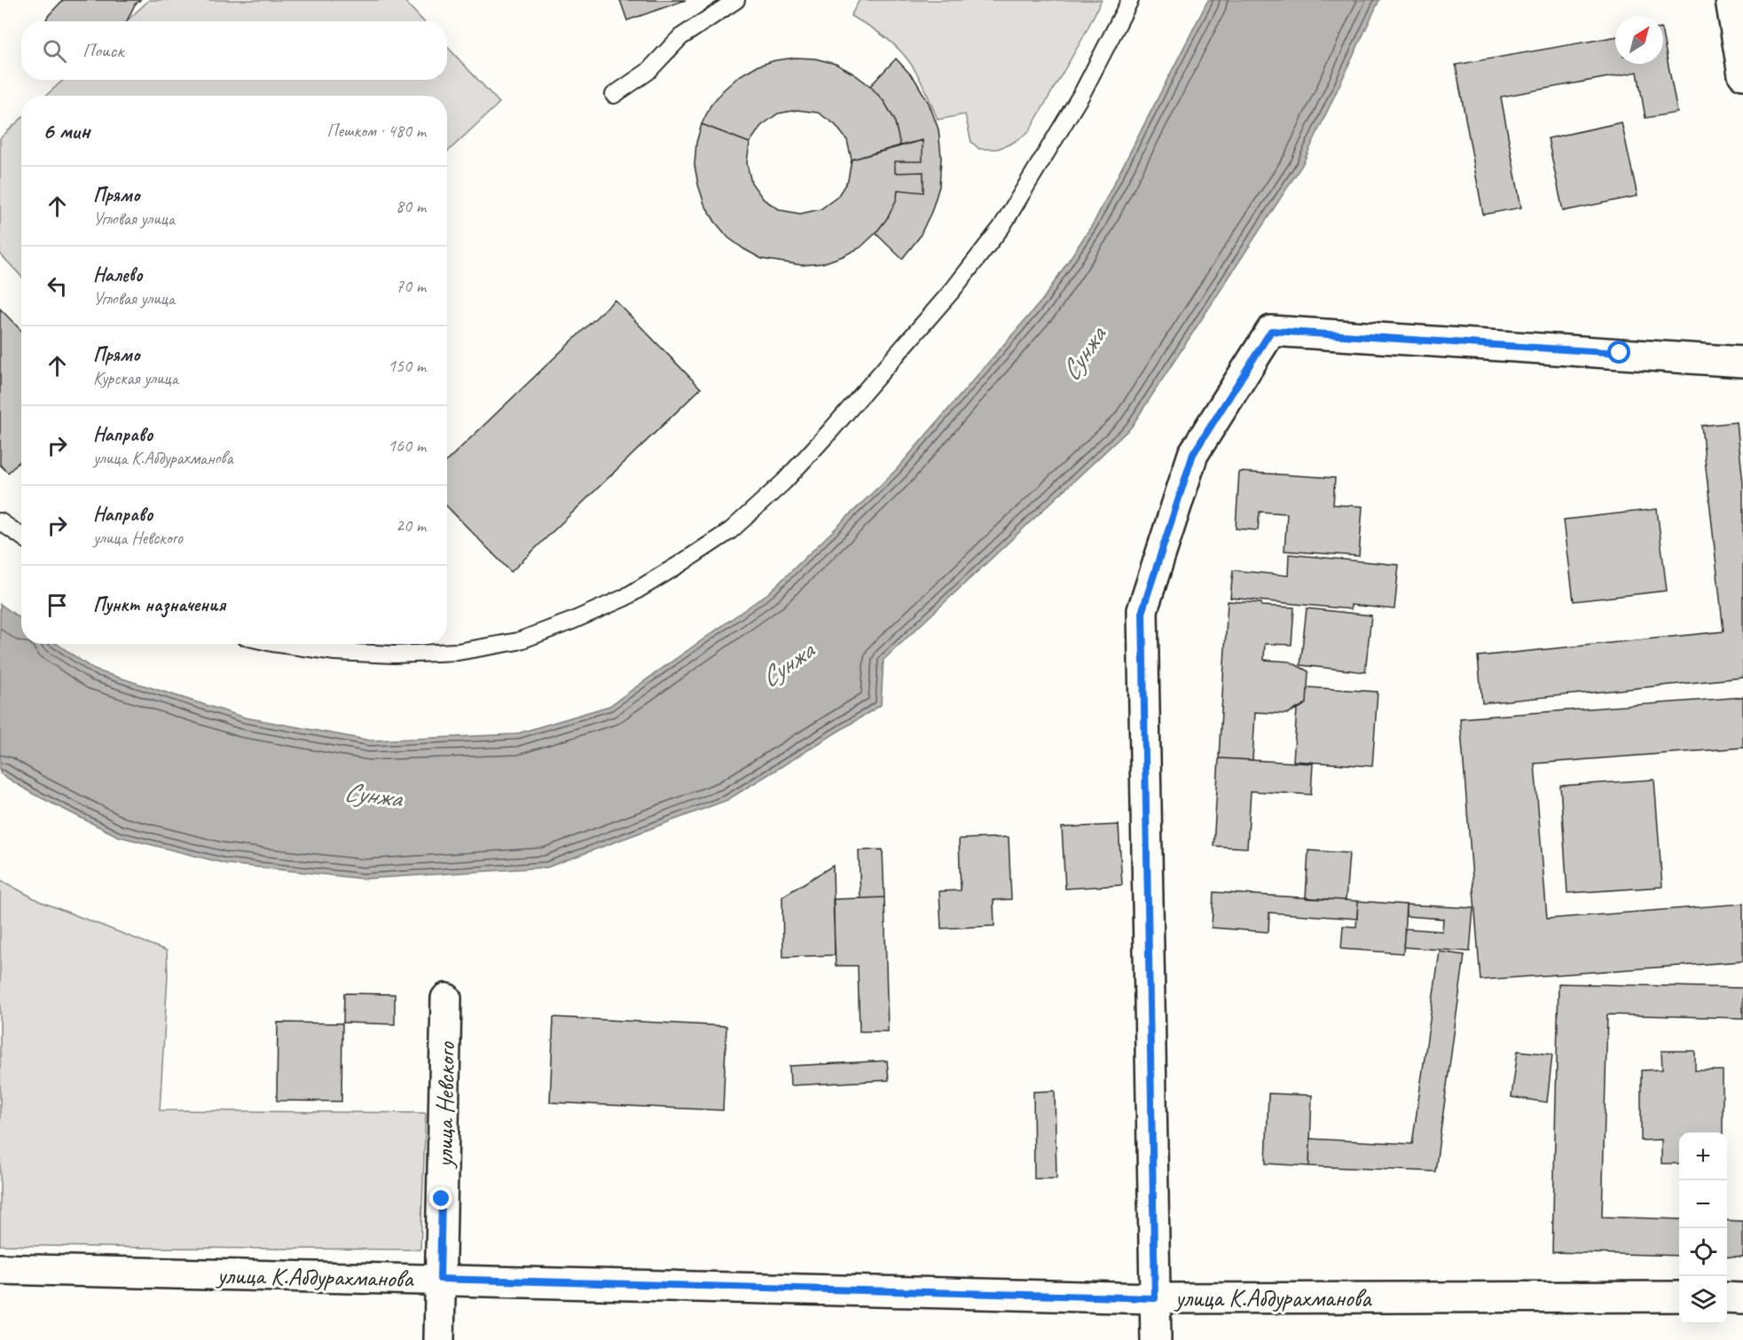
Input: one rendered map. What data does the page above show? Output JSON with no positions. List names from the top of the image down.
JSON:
{
  "streets": {
    "street": ["улица Невского", "улица К.Абдурахманова"]
  },
  "crossings": [
    ["улица Невского", "улица К.Абдурахманова"]
  ],
  "water": ["Сунжа"],
  "north": "top right",
  "page": {
    "search": "Поиск",
    "heading": ["6 мин", "Пешком · 480 m"],
    "list": [
      ["Прямо", "Угловая улица", "80 m"],
      ["Налево", "Угловая улица", "70 m"],
      ["Прямо", "Курская улица", "150 m"],
      ["Направо", "улица К.Абдурахманова", "160 m"],
      ["Направо", "улица Невского", "20 m"],
      "Пункт назначения"
    ],
    "map_buttons": ["+", "−"]
  }
}
